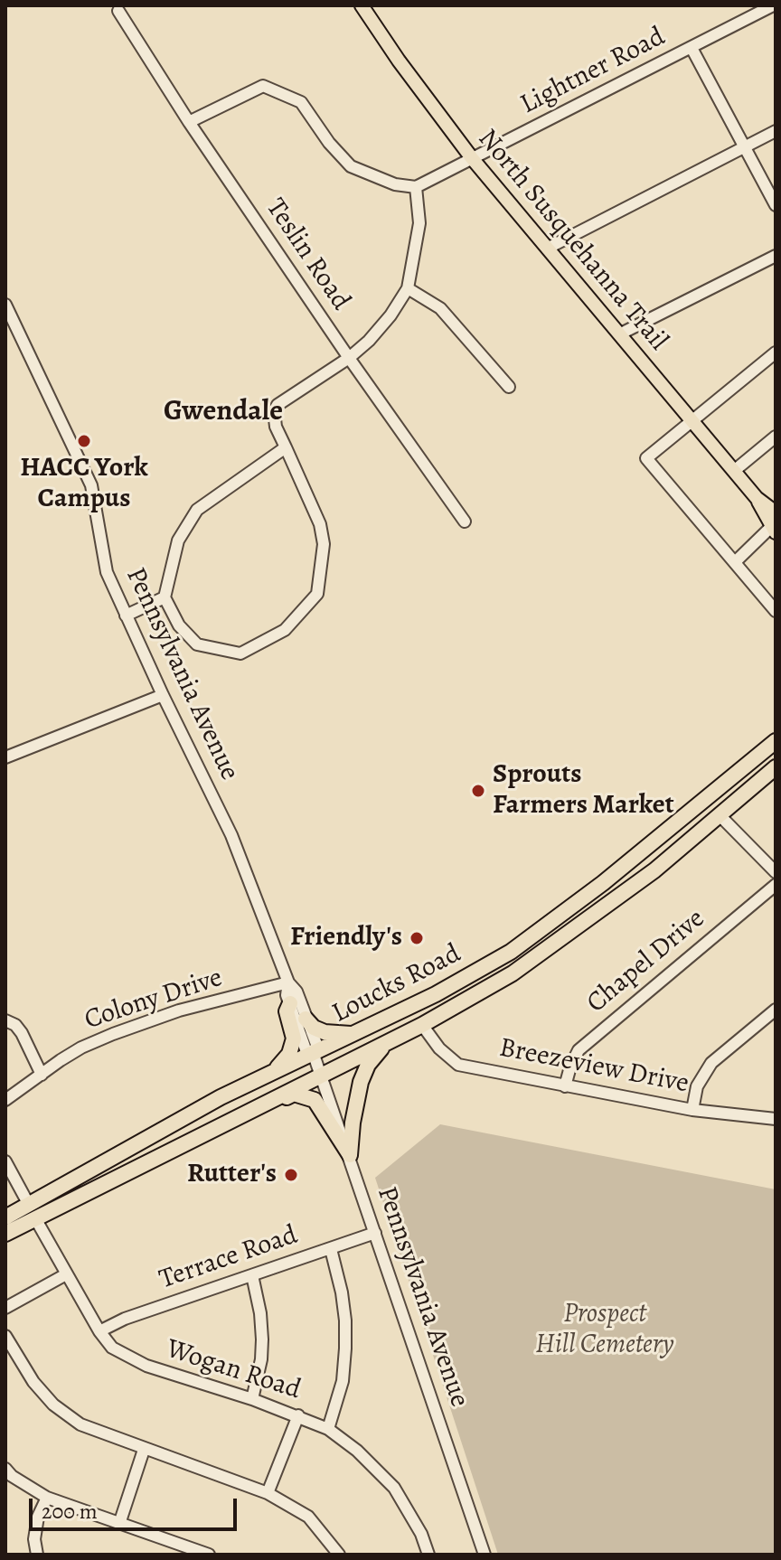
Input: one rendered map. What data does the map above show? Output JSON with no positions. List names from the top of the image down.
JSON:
{
  "streets": {
    "highway": ["Loucks Road"],
    "main road": ["North Susquehanna Trail"],
    "street": [
      "Lightner Road",
      "Teslin Road",
      "Pennsylvania Avenue",
      "Chapel Drive",
      "Colony Drive",
      "Breezeview Drive",
      "Terrace Road",
      "Wogan Road"
    ]
  },
  "crossings": [
    ["Lightner Road", "North Susquehanna Trail"],
    ["Pennsylvania Avenue", "Loucks Road"],
    ["Pennsylvania Avenue", "Colony Drive"],
    ["Pennsylvania Avenue", "Terrace Road"],
    ["Chapel Drive", "Breezeview Drive"],
    ["Loucks Road", "Breezeview Drive"],
    ["Loucks Road", "Wogan Road"],
    ["Terrace Road", "Wogan Road"]
  ],
  "districts": ["Gwendale"],
  "parks": ["Prospect Hill Cemetery"],
  "places": [
    "HACC York Campus",
    "Sprouts Farmers Market",
    "Friendly's",
    "Rutter's"
  ],
  "scale_bar": "200 m"
}
